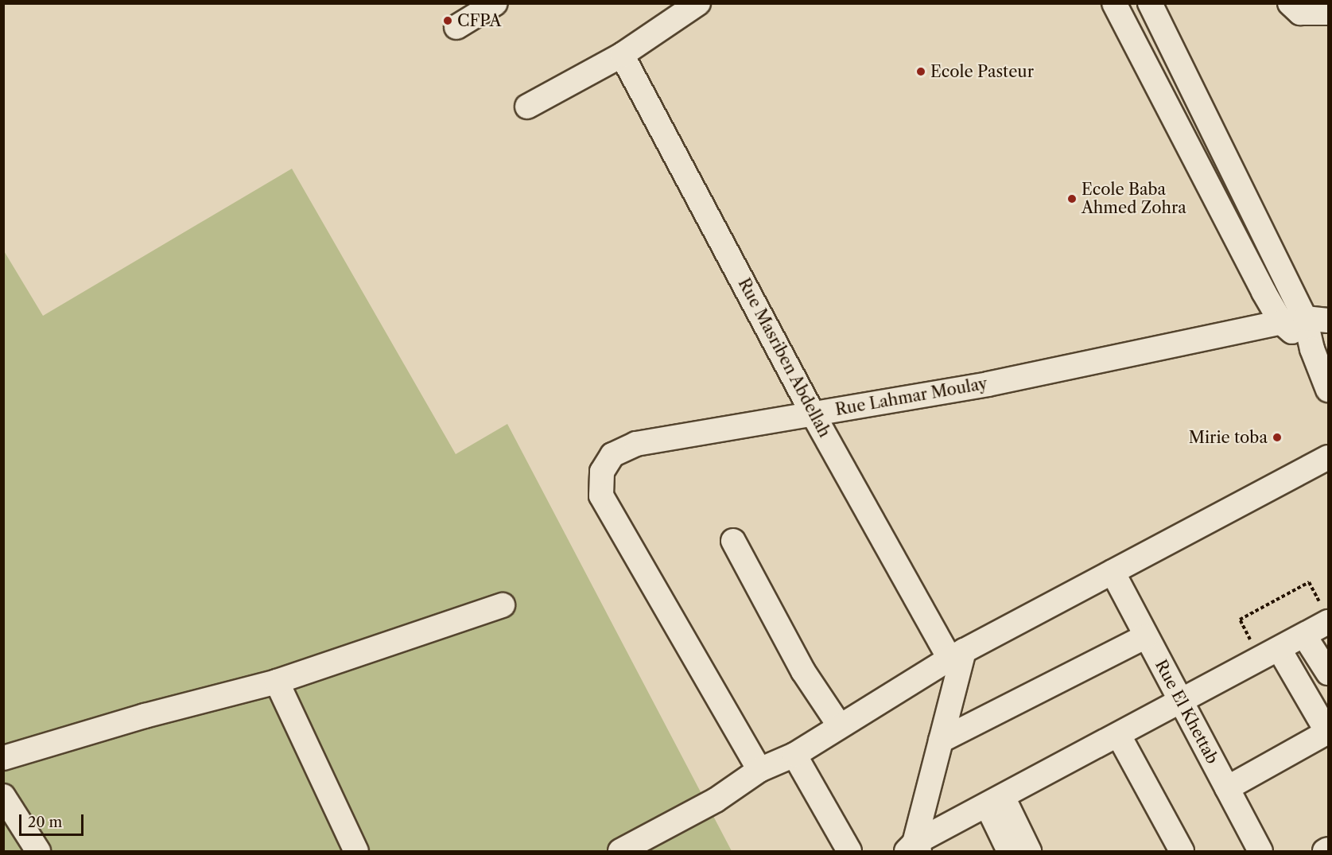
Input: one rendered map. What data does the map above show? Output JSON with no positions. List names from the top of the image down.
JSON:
{
  "streets": {
    "street": ["Rue Masriben Abdellah", "Rue Lahmar Moulay", "Rue El Khettab"]
  },
  "crossings": [
    ["Rue Masriben Abdellah", "Rue Lahmar Moulay"]
  ],
  "places": [
    "CFPA",
    "Ecole Pasteur",
    "Ecole Baba Ahmed Zohra",
    "Mirie toba"
  ],
  "scale_bar": "20 m"
}
